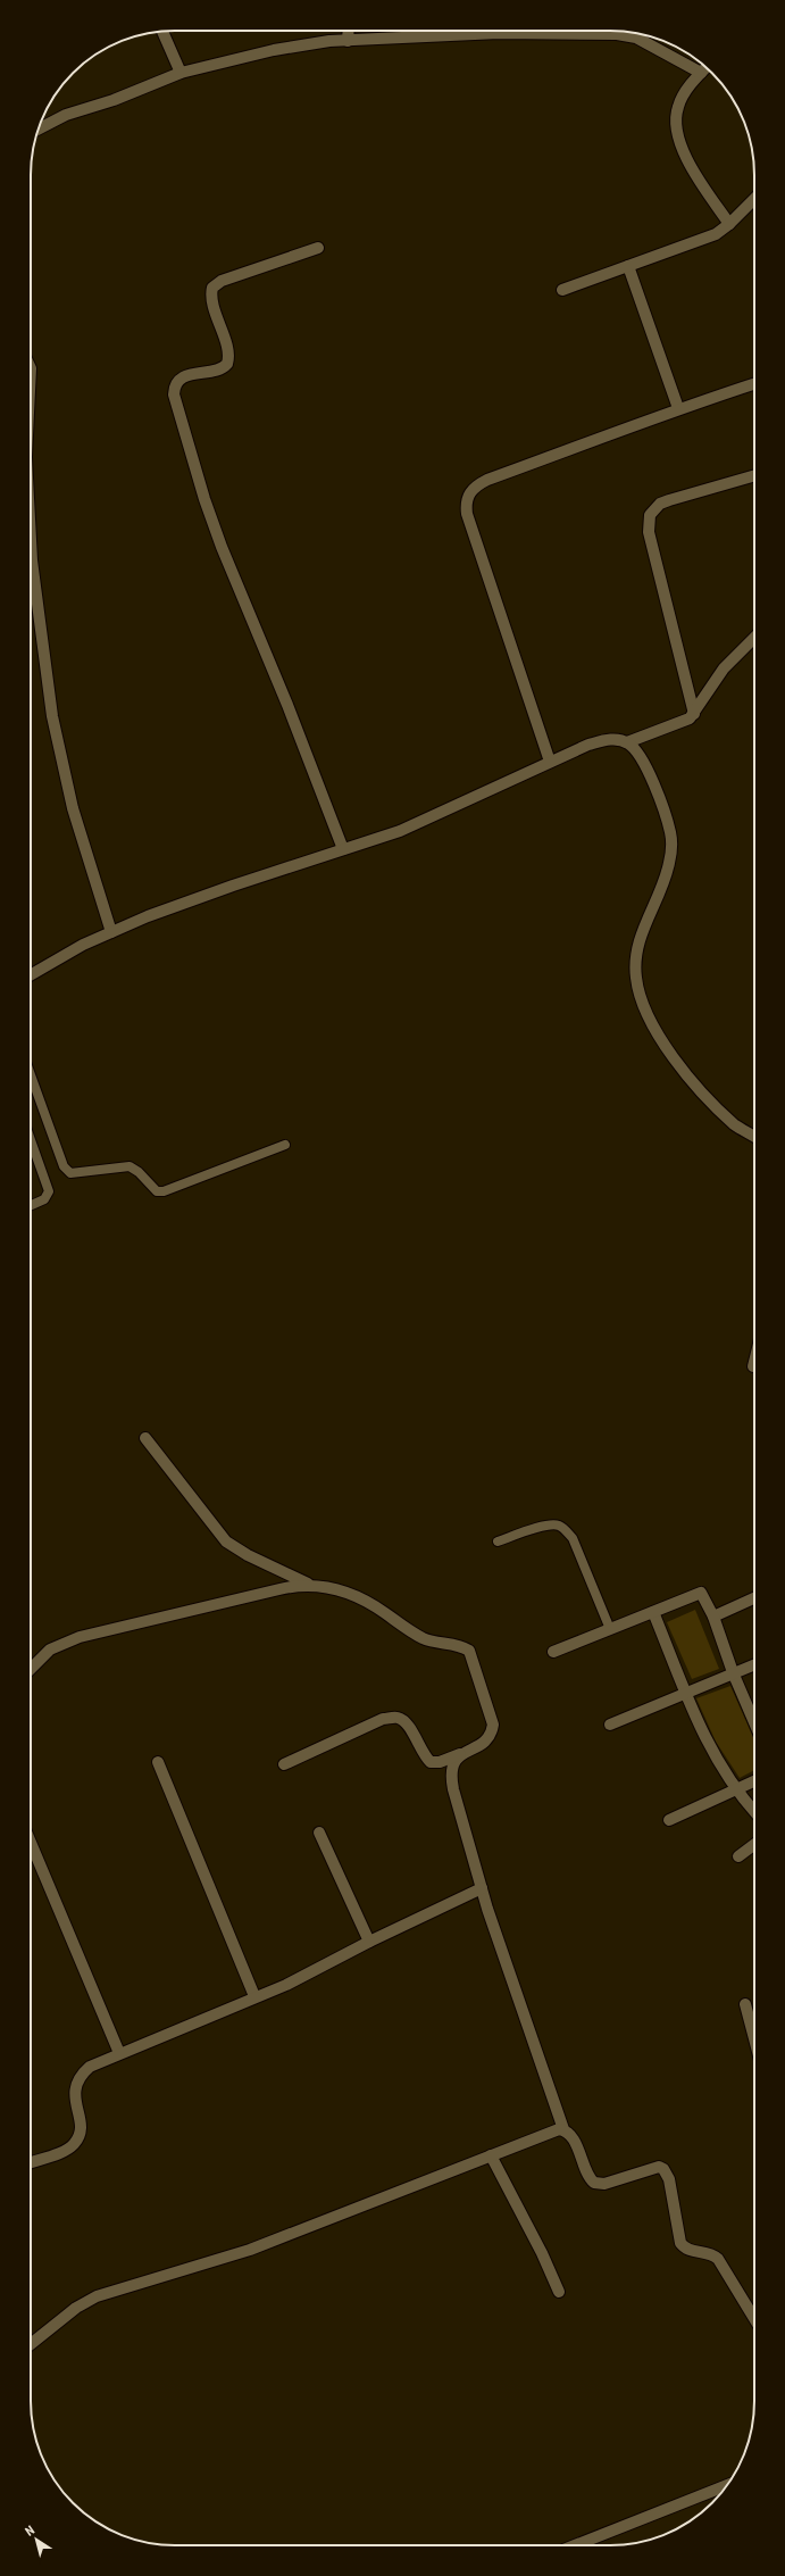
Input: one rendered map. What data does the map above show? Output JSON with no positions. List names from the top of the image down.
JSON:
{
  "north": "top left"
}
